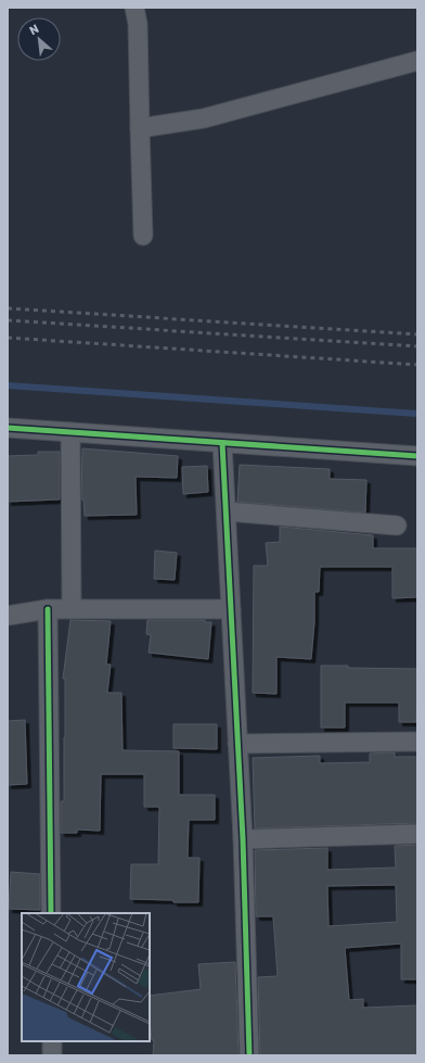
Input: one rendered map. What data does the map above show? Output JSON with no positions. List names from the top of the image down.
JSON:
{
  "north": "top left"
}
